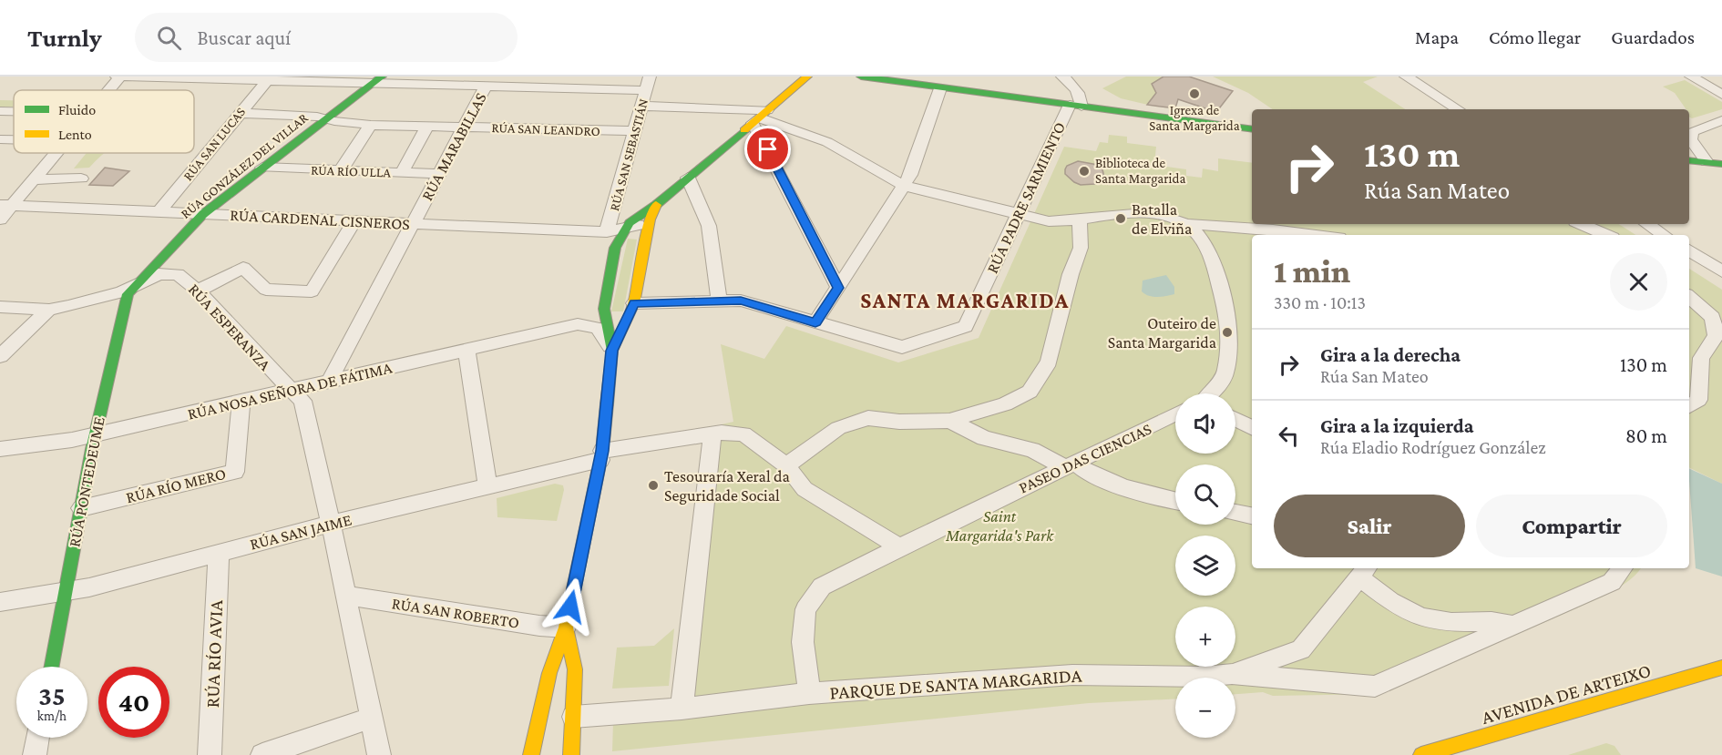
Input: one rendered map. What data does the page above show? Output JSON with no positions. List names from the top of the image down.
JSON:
{
  "streets": {
    "street": [
      "RÚA SAN LEANDRO",
      "RÚA SAN LUCAS",
      "RÚA MARABILLAS",
      "RÚA SAN SEBASTIÁN",
      "RÚA GONZÁLEZ DEL VILLAR",
      "RÚA RÍO ULLA",
      "RÚA PADRE SARMIENTO",
      "RÚA CARDENAL CISNEROS",
      "RÚA ESPERANZA",
      "RÚA NOSA SEÑORA DE FÁTIMA",
      "PASEO DAS CIENCIAS",
      "RÚA PONTEDEUME",
      "RÚA RÍO MERO",
      "RÚA SAN JAIME",
      "RÚA SAN ROBERTO",
      "RÚA RÍO AVIA",
      "PARQUE DE SANTA MARGARIDA",
      "AVENIDA DE ARTEIXO"
    ]
  },
  "crossings": [
    ["RÚA SAN LEANDRO", "RÚA SAN LUCAS"],
    ["RÚA SAN LEANDRO", "RÚA MARABILLAS"],
    ["RÚA SAN LEANDRO", "RÚA SAN SEBASTIÁN"],
    ["RÚA SAN LEANDRO", "RÚA GONZÁLEZ DEL VILLAR"],
    ["RÚA SAN LUCAS", "RÚA CARDENAL CISNEROS"],
    ["RÚA MARABILLAS", "RÚA RÍO ULLA"],
    ["RÚA MARABILLAS", "RÚA CARDENAL CISNEROS"],
    ["RÚA MARABILLAS", "RÚA NOSA SEÑORA DE FÁTIMA"],
    ["RÚA SAN SEBASTIÁN", "RÚA CARDENAL CISNEROS"],
    ["RÚA GONZÁLEZ DEL VILLAR", "RÚA RÍO ULLA"],
    ["RÚA GONZÁLEZ DEL VILLAR", "RÚA CARDENAL CISNEROS"],
    ["RÚA GONZÁLEZ DEL VILLAR", "RÚA ESPERANZA"],
    ["RÚA GONZÁLEZ DEL VILLAR", "RÚA PONTEDEUME"],
    ["RÚA ESPERANZA", "RÚA NOSA SEÑORA DE FÁTIMA"],
    ["RÚA ESPERANZA", "RÚA PONTEDEUME"],
    ["RÚA NOSA SEÑORA DE FÁTIMA", "RÚA PONTEDEUME"],
    ["RÚA NOSA SEÑORA DE FÁTIMA", "RÚA RÍO MERO"],
    ["PASEO DAS CIENCIAS", "PARQUE DE SANTA MARGARIDA"],
    ["RÚA PONTEDEUME", "RÚA RÍO MERO"],
    ["RÚA PONTEDEUME", "RÚA SAN JAIME"],
    ["RÚA SAN JAIME", "RÚA RÍO AVIA"]
  ],
  "districts": ["SANTA MARGARIDA"],
  "parks": ["Saint Margarida's Park"],
  "places": [
    "Igrexa de Santa Margarida",
    "Biblioteca de Santa Margarida",
    "Batalla de Elviña",
    "Outeiro de Santa Margarida",
    "Tesouraría Xeral da Seguridade Social"
  ],
  "legend": ["Fluido", "Lento"],
  "page": {
    "header": "Turnly",
    "search": "Buscar aquí",
    "nav": ["Mapa", "Cómo llegar", "Guardados"],
    "turn": ["130 m", "Rúa San Mateo"],
    "heading": ["1 min", "330 m · 10:13"],
    "list": [
      {
        "name": "Gira a la derecha",
        "note": "Rúa San Mateo",
        "value": "130 m"
      },
      {
        "name": "Gira a la izquierda",
        "note": "Rúa Eladio Rodríguez González",
        "value": "80 m"
      }
    ],
    "map_buttons": ["+", "−"],
    "buttons": ["Salir", "Compartir"],
    "speed": "35 km/h",
    "limit": "40"
  }
}
